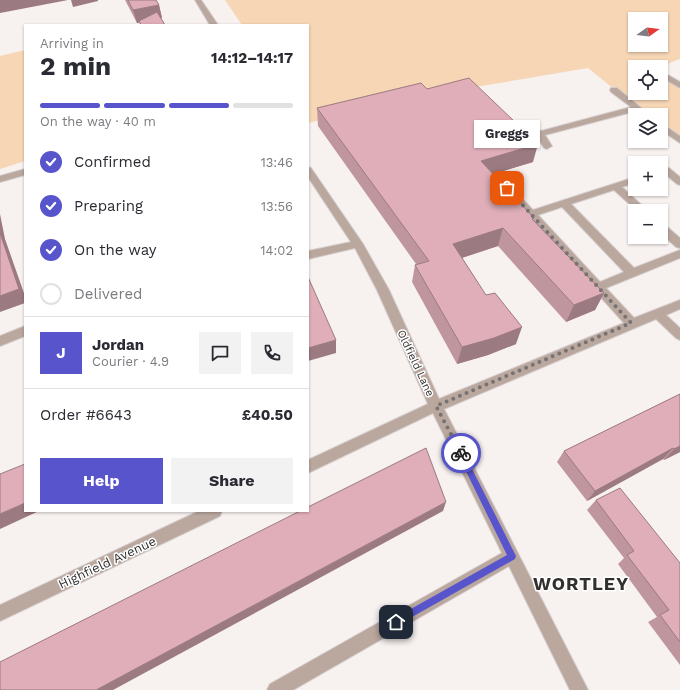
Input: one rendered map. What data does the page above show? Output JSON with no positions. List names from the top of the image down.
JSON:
{
  "streets": {
    "street": ["Oldfield Lane", "Highfield Avenue"]
  },
  "districts": ["WORTLEY"],
  "places": ["Greggs"],
  "north": "right",
  "page": {
    "map_buttons": ["+", "−"],
    "heading": ["2 min", "Arriving in", "14:12–14:17"],
    "panel": [
      "Jordan",
      "Courier · 4.9",
      "Order #6643",
      "£40.50"
    ],
    "bar": "On the way · 40 m",
    "bubble": "Greggs",
    "list": [
      ["Confirmed", "13:46"],
      ["Preparing", "13:56"],
      ["On the way", "14:02"],
      "Delivered"
    ],
    "round": "J",
    "buttons": ["Help", "Share"]
  }
}
